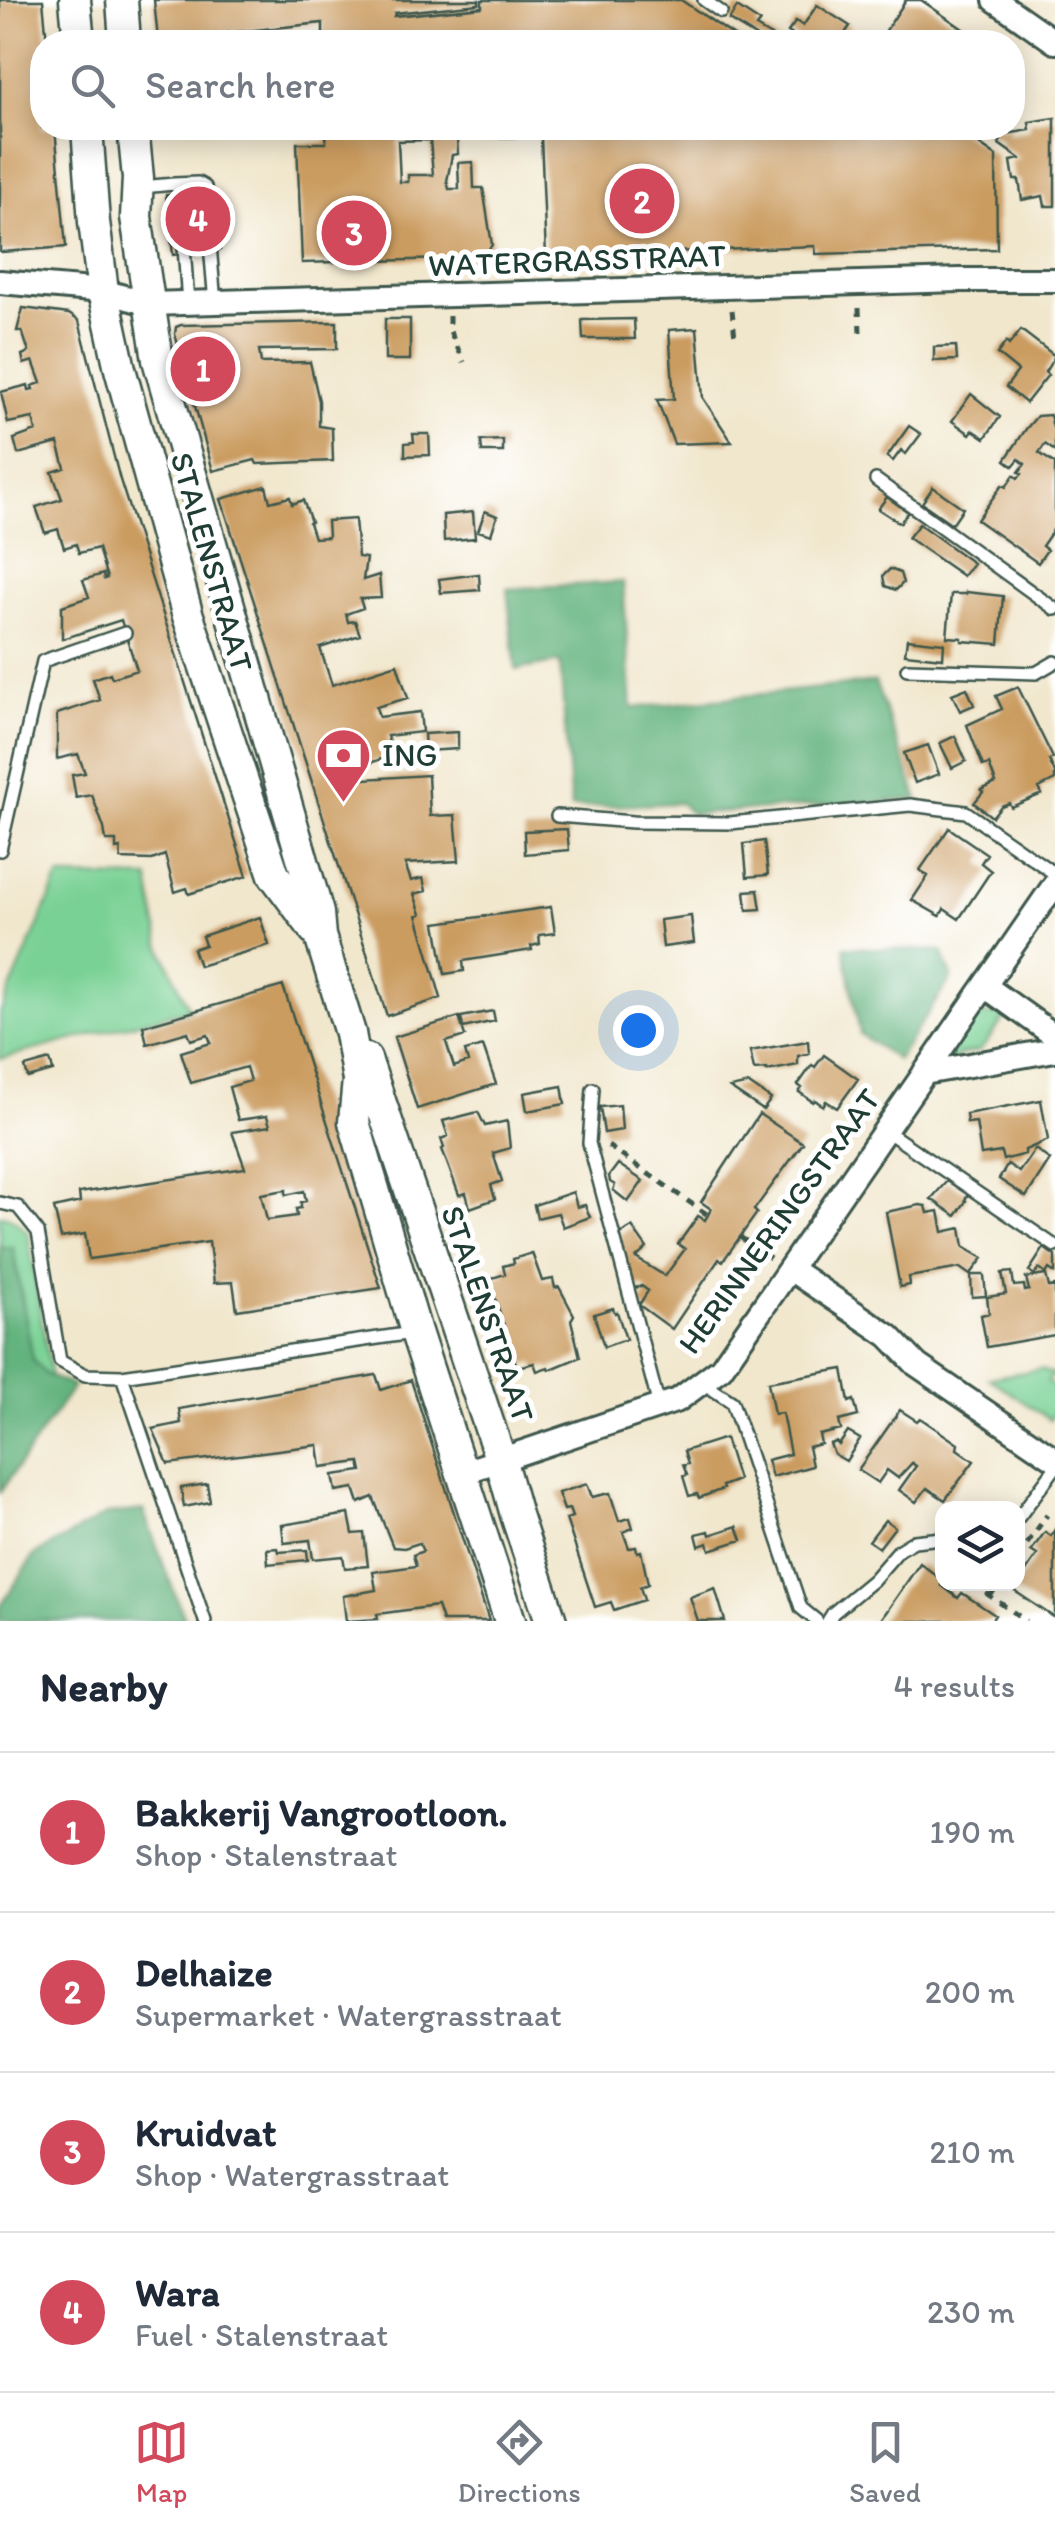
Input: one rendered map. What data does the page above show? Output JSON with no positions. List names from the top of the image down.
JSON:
{
  "streets": {
    "street": ["WATERGRASSTRAAT", "STALENSTRAAT", "HERINNERINGSTRAAT"]
  },
  "crossings": [
    ["WATERGRASSTRAAT", "STALENSTRAAT"],
    ["STALENSTRAAT", "HERINNERINGSTRAAT"]
  ],
  "places": {
    "bank": ["ING"]
  },
  "page": {
    "search": "Search here",
    "pins": [
      "2",
      "4",
      "3",
      "1"
    ],
    "heading": ["Nearby", "4 results"],
    "list": [
      {
        "mark": "1",
        "name": "Bakkerij Vangrootloon.",
        "note": "Shop · Stalenstraat",
        "value": "190 m"
      },
      {
        "mark": "2",
        "name": "Delhaize",
        "note": "Supermarket · Watergrasstraat",
        "value": "200 m"
      },
      {
        "mark": "3",
        "name": "Kruidvat",
        "note": "Shop · Watergrasstraat",
        "value": "210 m"
      },
      {
        "mark": "4",
        "name": "Wara",
        "note": "Fuel · Stalenstraat",
        "value": "230 m"
      }
    ],
    "nav": ["Map", "Directions", "Saved"]
  }
}
